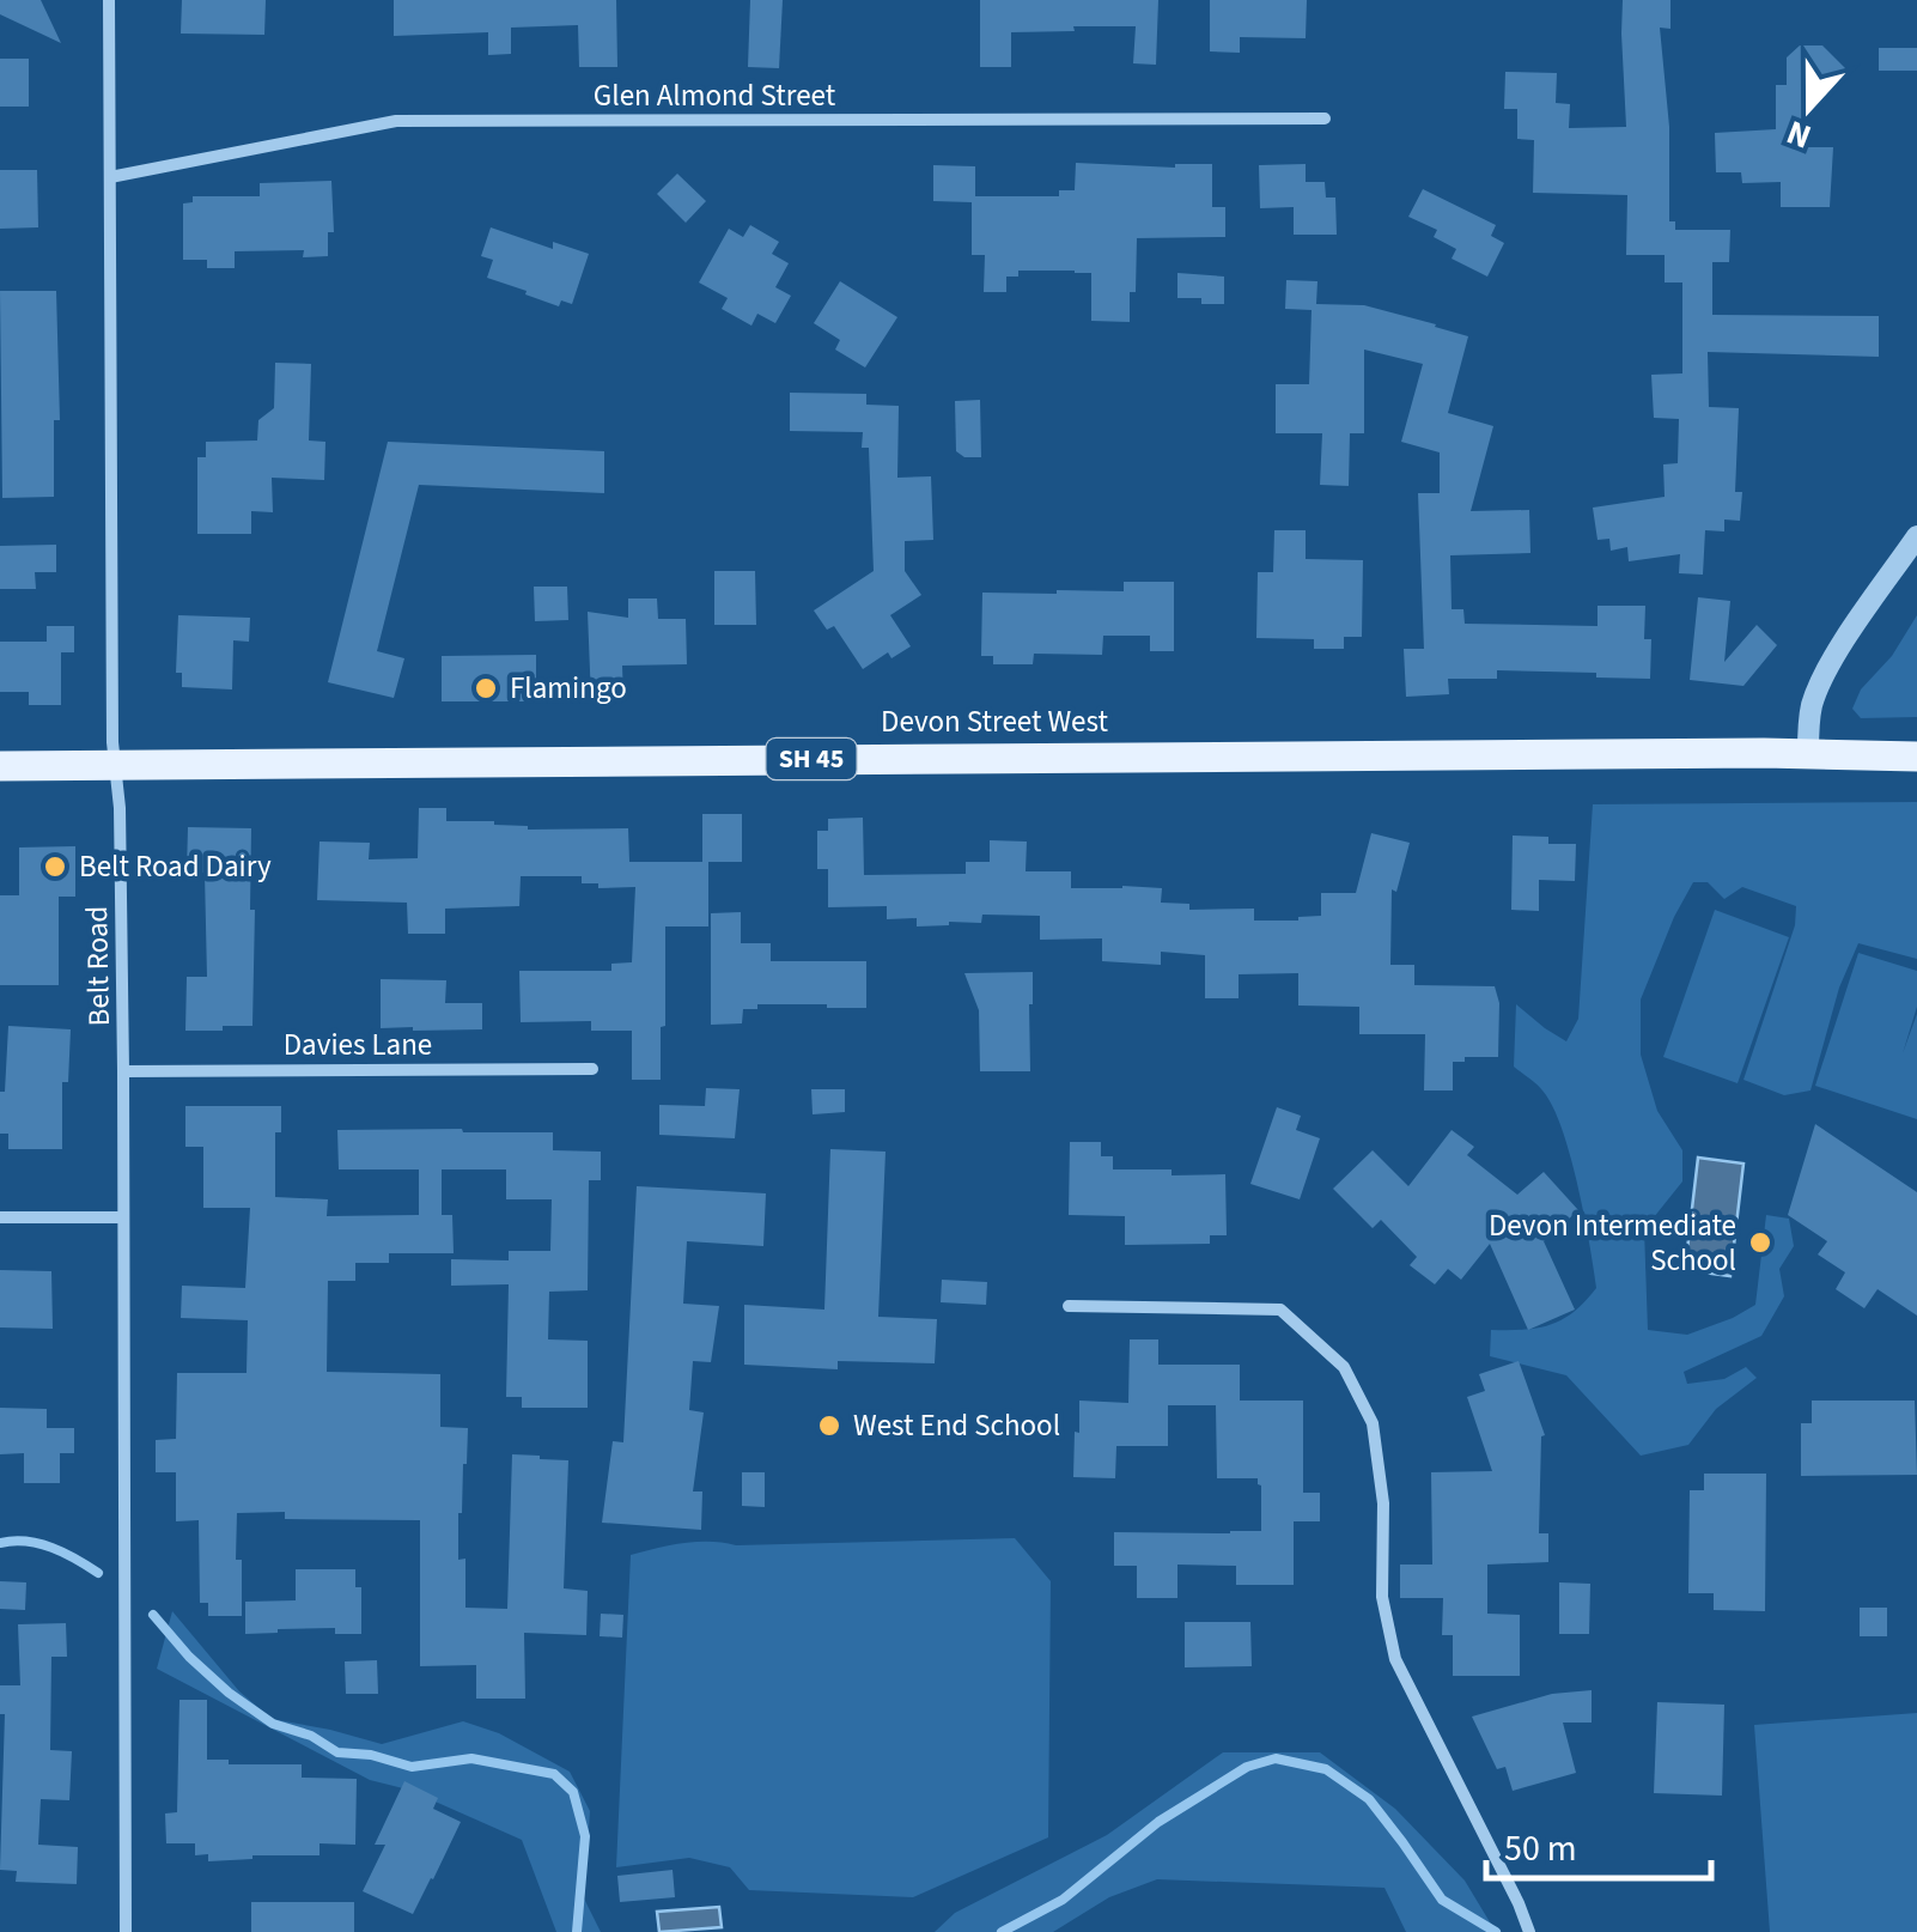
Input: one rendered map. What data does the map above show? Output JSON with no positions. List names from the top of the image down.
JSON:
{
  "streets": {
    "main road": ["Devon Street West", "SH 45"],
    "street": ["Glen Almond Street", "Belt Road", "Davies Lane"]
  },
  "crossings": [
    ["Glen Almond Street", "Belt Road"],
    ["Devon Street West", "Belt Road"],
    ["Belt Road", "Davies Lane"]
  ],
  "places": [
    "Flamingo",
    "Belt Road Dairy",
    "Devon Intermediate School",
    "West End School"
  ],
  "scale_bar": "50 m",
  "north": "bottom"
}
